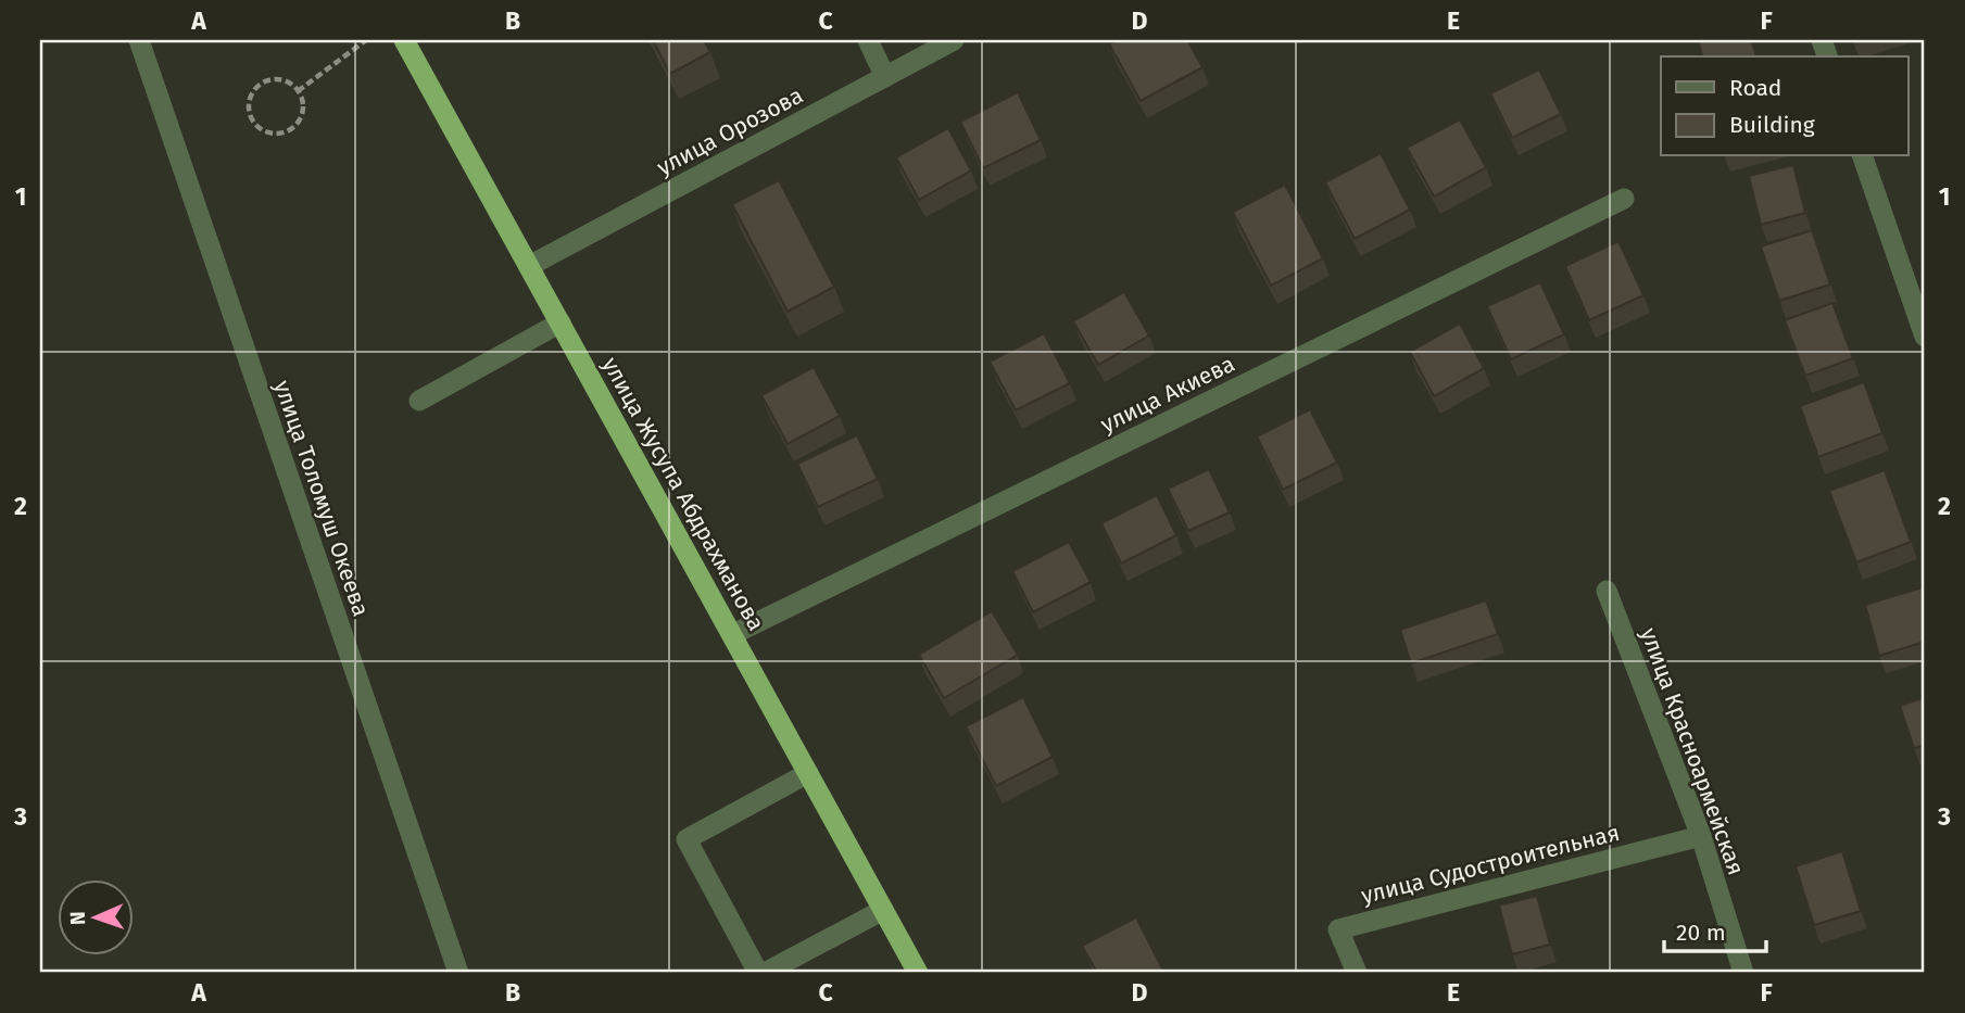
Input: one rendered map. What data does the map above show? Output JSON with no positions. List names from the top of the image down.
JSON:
{
  "streets": {
    "highway": ["улица Жусупа Абдрахманова"],
    "street": [
      "улица Орозова",
      "улица Акиева",
      "улица Толомуш Океева",
      "улица Красноармейская",
      "улица Судостроительная"
    ]
  },
  "crossings": [
    ["улица Орозова", "улица Жусупа Абдрахманова"],
    ["улица Акиева", "улица Жусупа Абдрахманова"],
    ["улица Красноармейская", "улица Судостроительная"]
  ],
  "legend": ["Road", "Building"],
  "scale_bar": "20 m",
  "north": "left",
  "grid": {
    "columns": [
      "A",
      "B",
      "C",
      "D",
      "E",
      "F"
    ],
    "rows": ["1", "2", "3"]
  }
}
